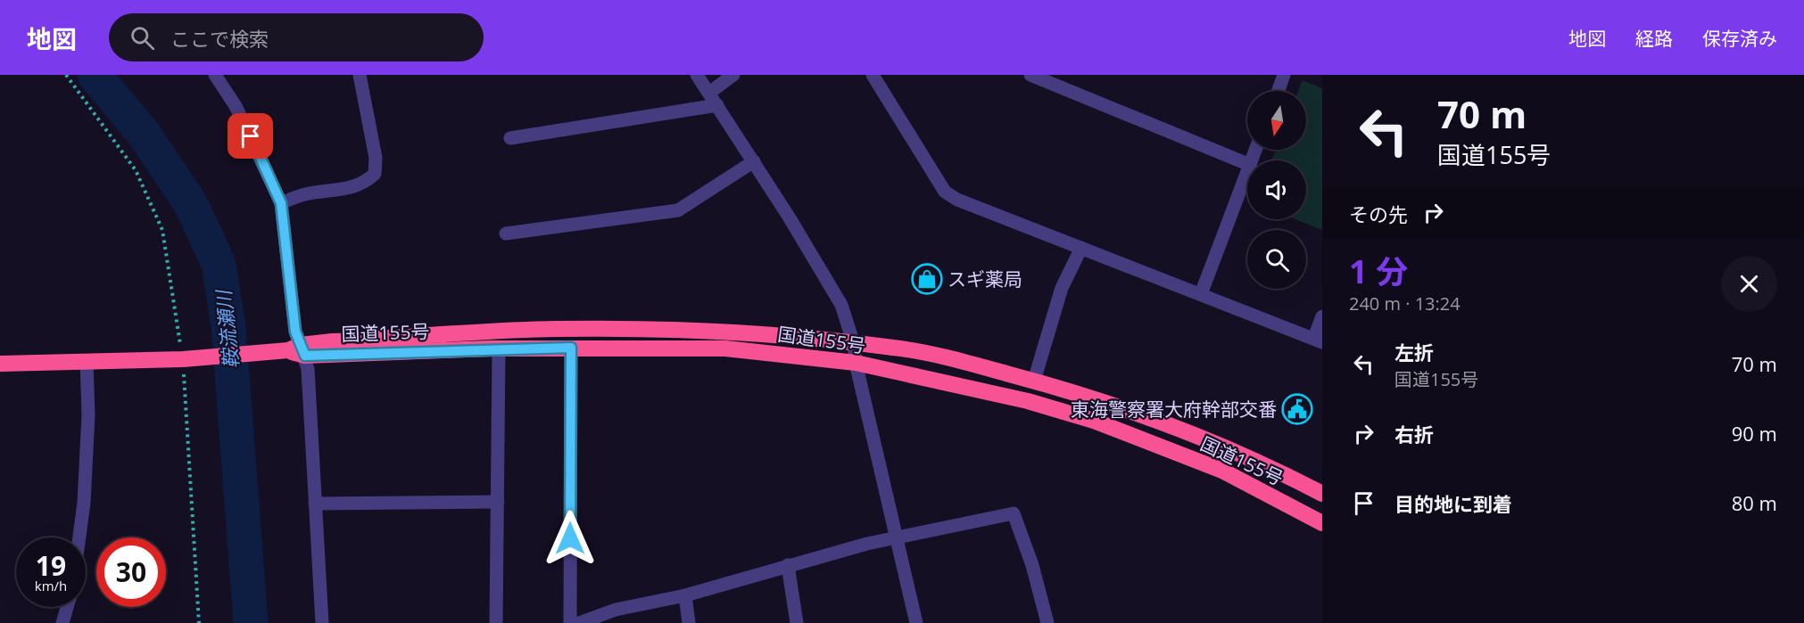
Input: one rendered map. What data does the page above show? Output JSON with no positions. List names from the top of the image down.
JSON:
{
  "streets": {
    "highway": ["国道155号"]
  },
  "water": ["鞍流瀬川"],
  "places": {
    "shop": ["スギ薬局"],
    "public building": ["東海警察署大府幹部交番"]
  },
  "north": "bottom",
  "page": {
    "header": "地図",
    "search": "ここで検索",
    "nav": ["地図", "経路", "保存済み"],
    "turn": ["70 m", "国道155号"],
    "then": "その先",
    "heading": ["1 分", "240 m · 13:24"],
    "list": [
      {
        "name": "左折",
        "note": "国道155号",
        "value": "70 m"
      },
      {
        "name": "右折",
        "value": "90 m"
      },
      {
        "name": "目的地に到着",
        "value": "80 m"
      }
    ],
    "speed": "19 km/h",
    "limit": "30"
  }
}
